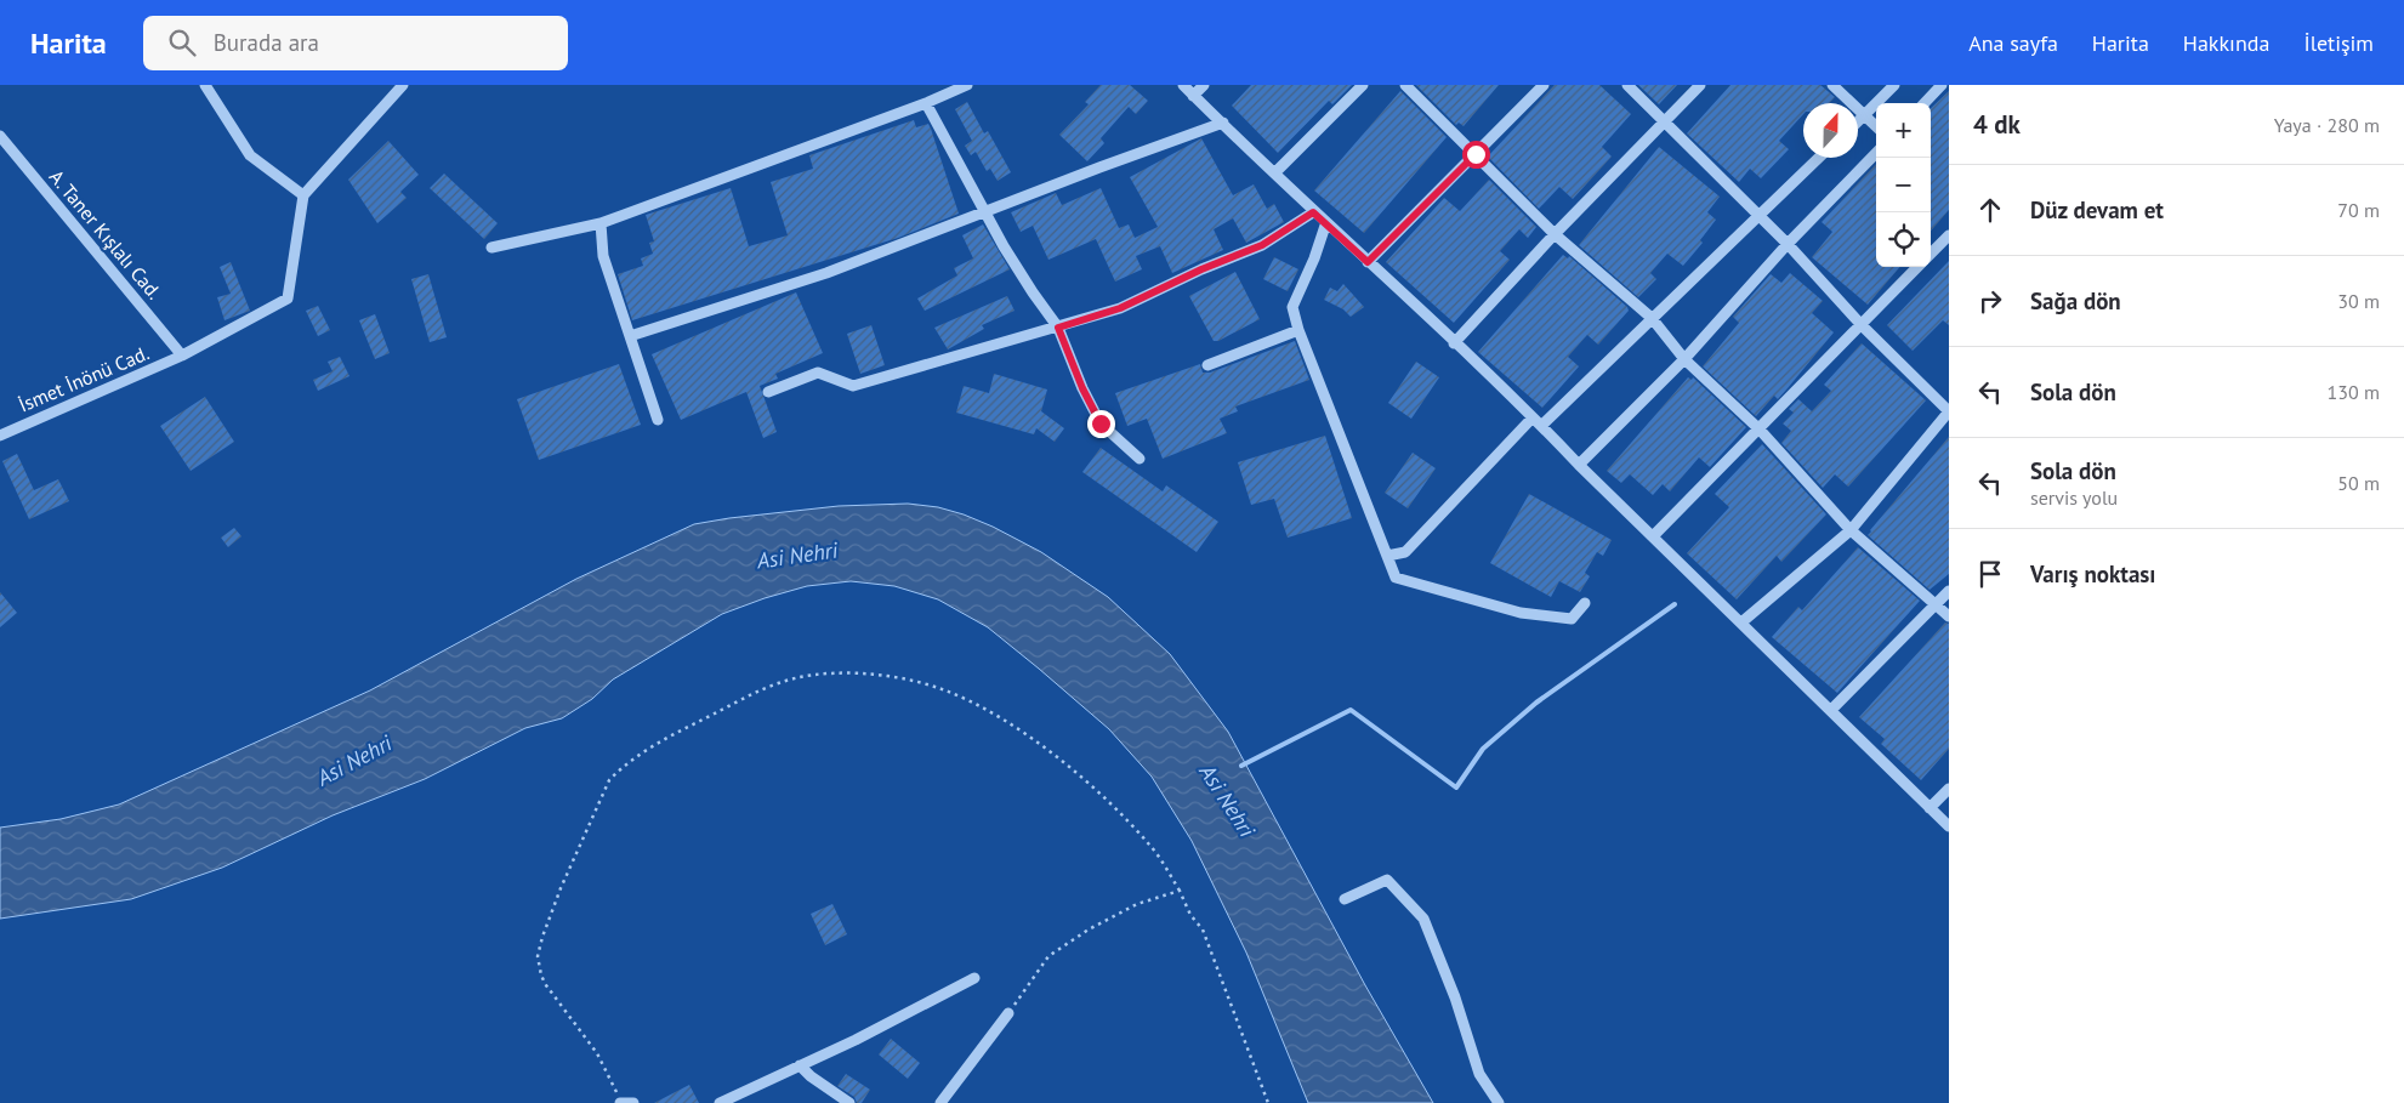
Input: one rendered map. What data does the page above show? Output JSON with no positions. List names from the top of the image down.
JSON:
{
  "streets": {
    "street": ["A. Taner Kışlalı Cad.", "İsmet İnönü Cad."]
  },
  "crossings": [
    ["A. Taner Kışlalı Cad.", "İsmet İnönü Cad."]
  ],
  "water": ["Asi Nehri"],
  "north": "top",
  "page": {
    "header": "Harita",
    "search": "Burada ara",
    "nav": [
      "Ana sayfa",
      "Harita",
      "Hakkında",
      "İletişim"
    ],
    "heading": ["4 dk", "Yaya · 280 m"],
    "map_buttons": ["+", "−"],
    "list": [
      ["Düz devam et", "70 m"],
      ["Sağa dön", "30 m"],
      ["Sola dön", "130 m"],
      ["Sola dön", "servis yolu", "50 m"],
      "Varış noktası"
    ]
  }
}
